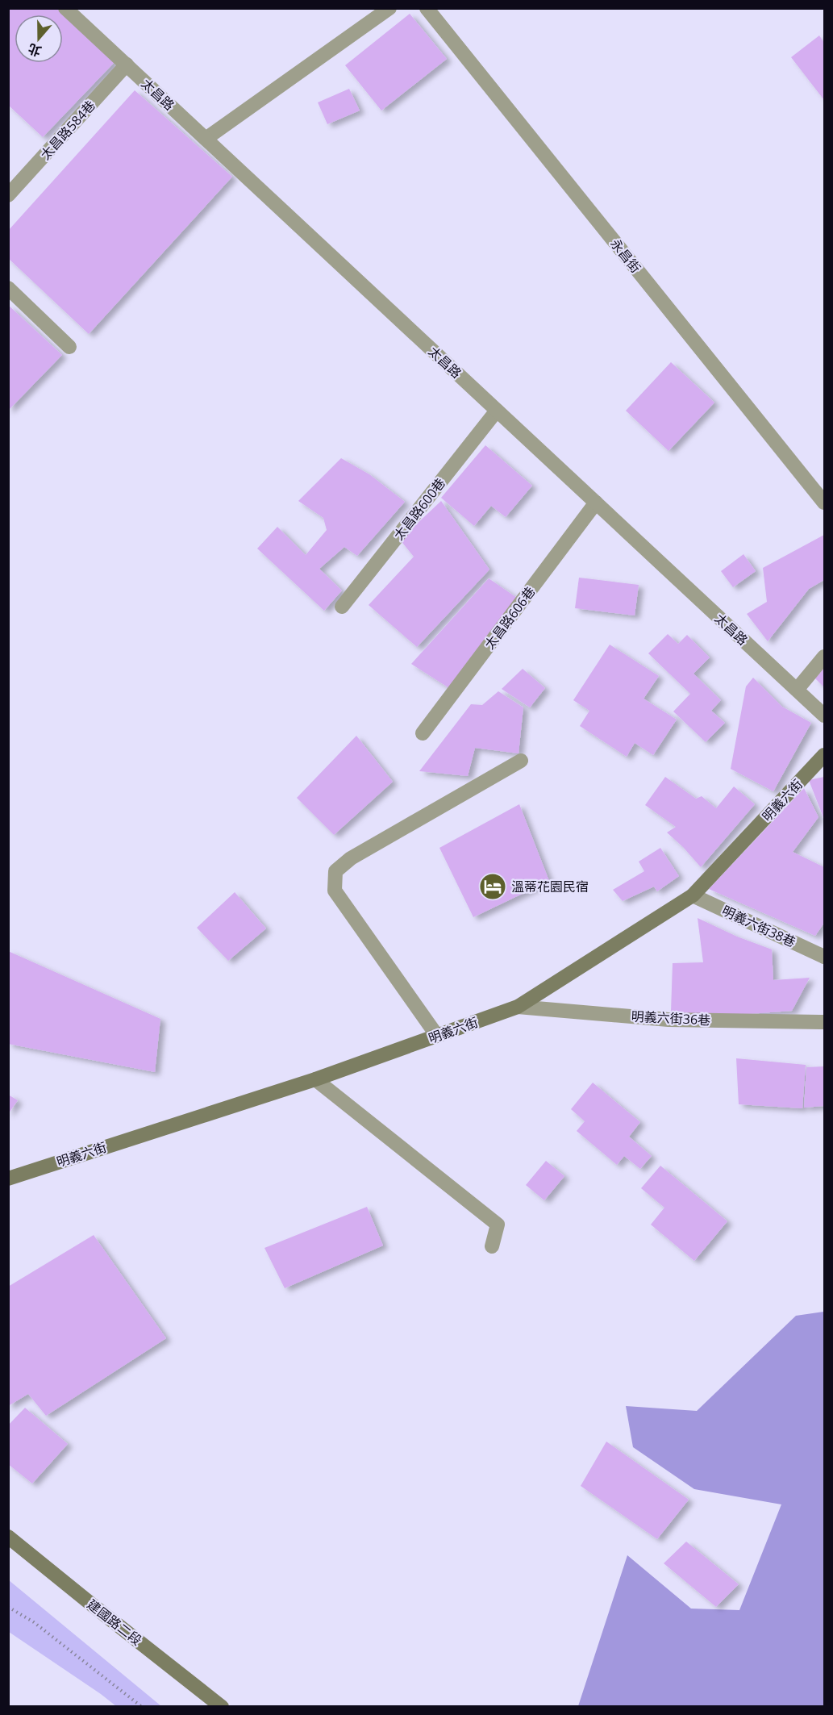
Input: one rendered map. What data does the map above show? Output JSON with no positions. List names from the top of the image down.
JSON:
{
  "streets": {
    "street": [
      "太昌路",
      "太昌路584巷",
      "永昌街",
      "太昌路600巷",
      "太昌路606巷",
      "明義六街",
      "明義六街38巷",
      "明義六街36巷",
      "建國路二段"
    ]
  },
  "crossings": [
    ["太昌路", "太昌路584巷"],
    ["太昌路", "太昌路600巷"],
    ["太昌路", "太昌路606巷"],
    ["明義六街", "明義六街38巷"],
    ["明義六街", "明義六街36巷"]
  ],
  "places": {
    "hotel": ["溫蒂花園民宿"]
  },
  "north": "bottom"
}
